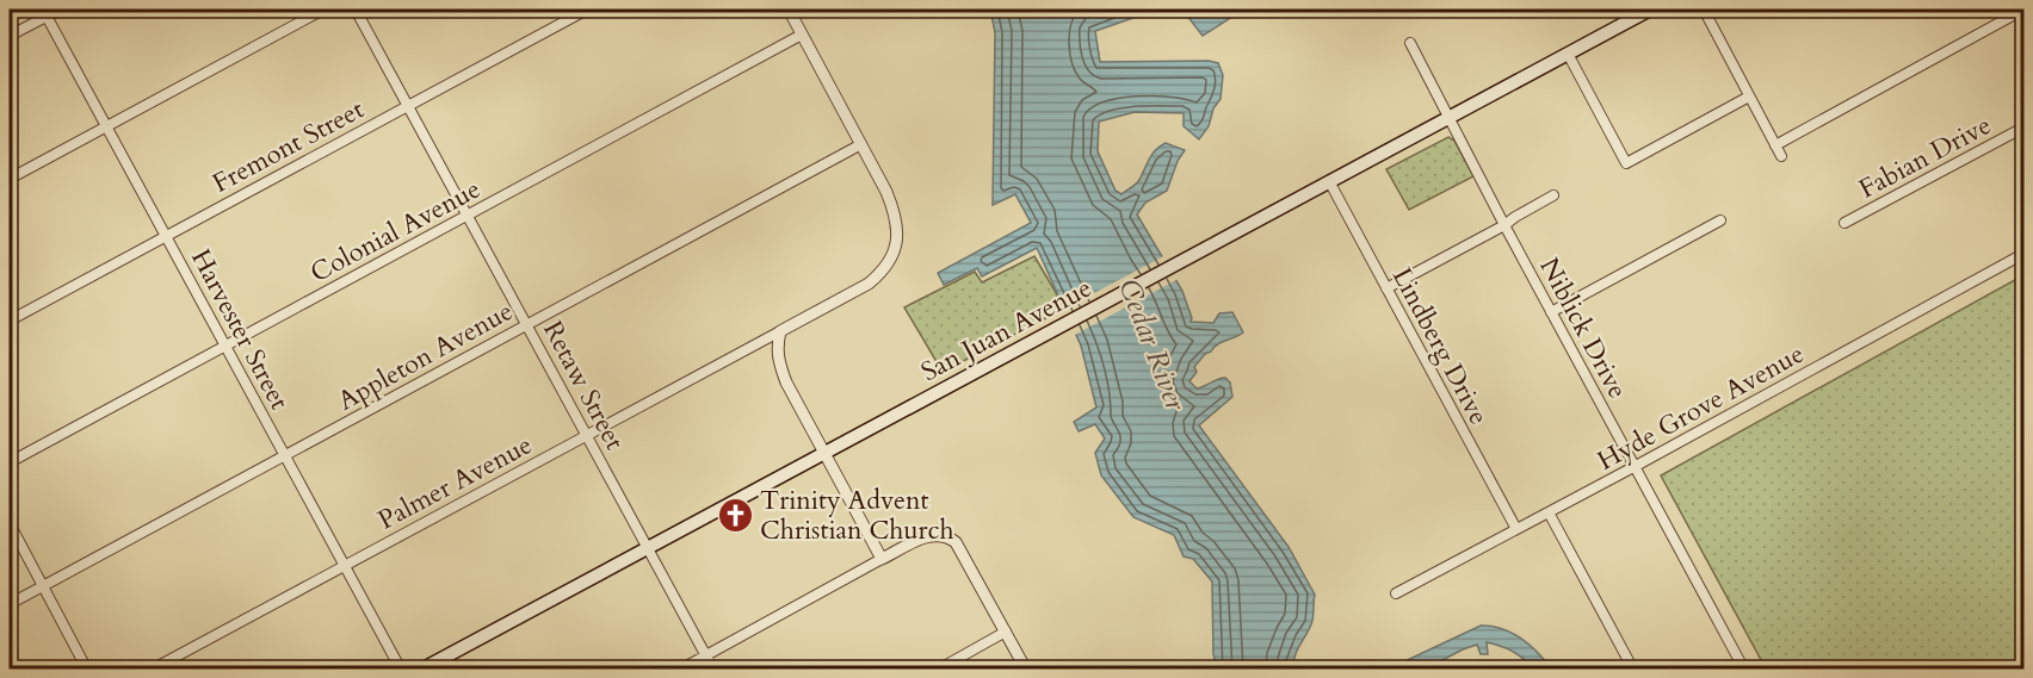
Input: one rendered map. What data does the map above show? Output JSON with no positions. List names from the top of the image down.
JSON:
{
  "streets": {
    "main road": ["San Juan Avenue"],
    "street": [
      "Fremont Street",
      "Fabian Drive",
      "Colonial Avenue",
      "Niblick Drive",
      "Harvester Street",
      "Lindberg Drive",
      "Appleton Avenue",
      "Retaw Street",
      "Hyde Grove Avenue",
      "Palmer Avenue"
    ]
  },
  "crossings": [
    ["Fremont Street", "Harvester Street"],
    ["Fremont Street", "Retaw Street"],
    ["Colonial Avenue", "Harvester Street"],
    ["Colonial Avenue", "Retaw Street"],
    ["Niblick Drive", "San Juan Avenue"],
    ["Niblick Drive", "Hyde Grove Avenue"],
    ["Harvester Street", "Appleton Avenue"],
    ["Harvester Street", "Palmer Avenue"],
    ["San Juan Avenue", "Lindberg Drive"],
    ["San Juan Avenue", "Retaw Street"],
    ["Lindberg Drive", "Hyde Grove Avenue"],
    ["Appleton Avenue", "Retaw Street"],
    ["Retaw Street", "Palmer Avenue"]
  ],
  "water": ["Cedar River"],
  "places": {
    "church": ["Trinity Advent Christian Church"]
  }
}
